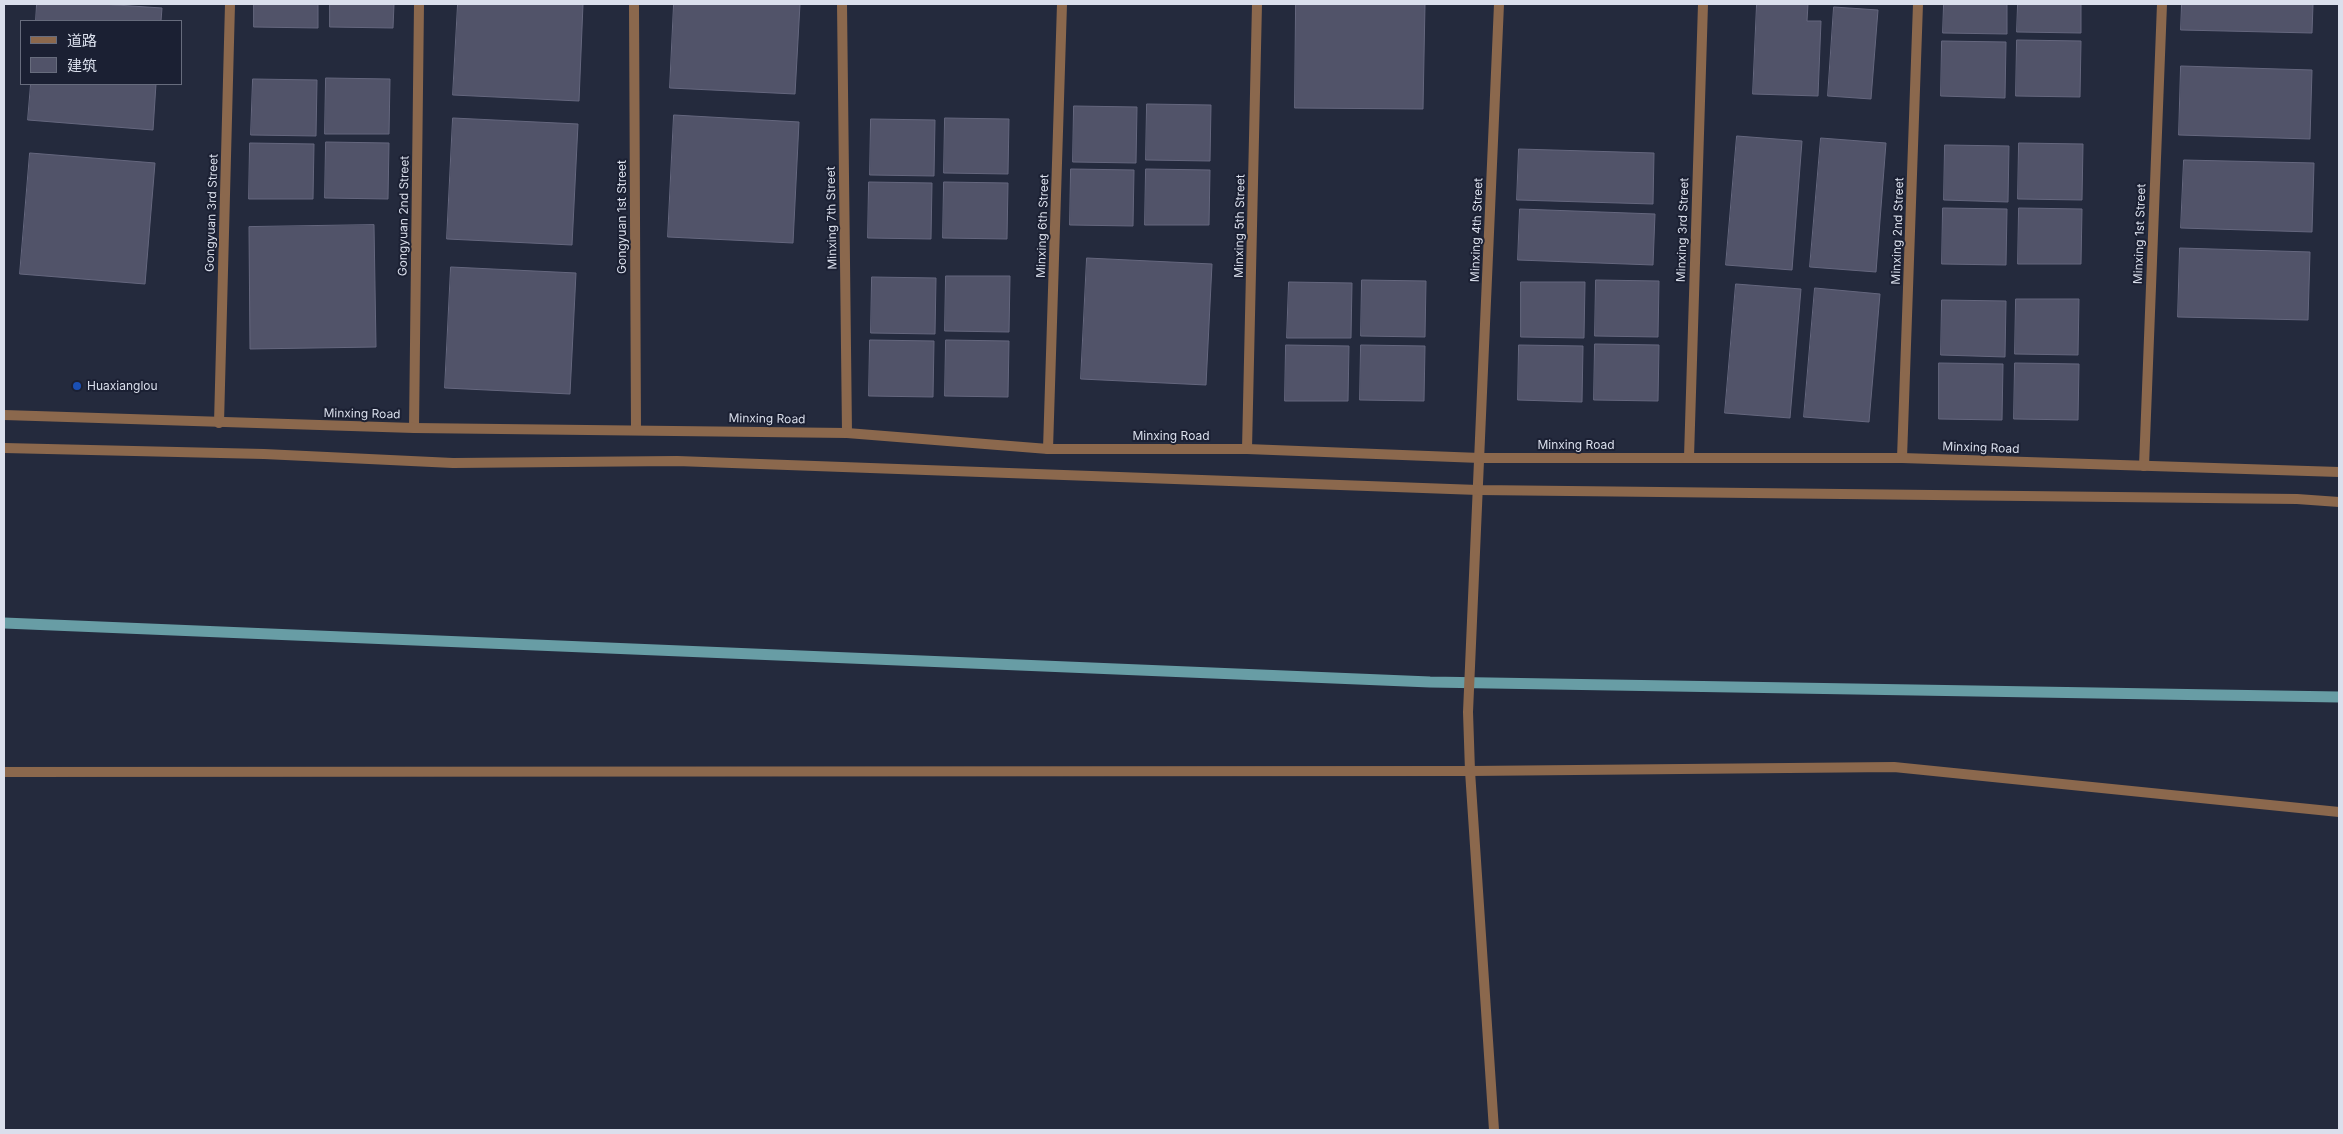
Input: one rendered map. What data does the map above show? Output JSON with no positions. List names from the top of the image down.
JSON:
{
  "streets": {
    "street": [
      "Gongyuan 3rd Street",
      "Gongyuan 2nd Street",
      "Gongyuan 1st Street",
      "Minxing 7th Street",
      "Minxing 6th Street",
      "Minxing 5th Street",
      "Minxing 4th Street",
      "Minxing 3rd Street",
      "Minxing 2nd Street",
      "Minxing 1st Street",
      "Minxing Road"
    ]
  },
  "crossings": [
    ["Gongyuan 3rd Street", "Minxing Road"],
    ["Gongyuan 2nd Street", "Minxing Road"],
    ["Gongyuan 1st Street", "Minxing Road"],
    ["Minxing 7th Street", "Minxing Road"],
    ["Minxing 6th Street", "Minxing Road"],
    ["Minxing 5th Street", "Minxing Road"],
    ["Minxing 4th Street", "Minxing Road"],
    ["Minxing 3rd Street", "Minxing Road"],
    ["Minxing 2nd Street", "Minxing Road"],
    ["Minxing 1st Street", "Minxing Road"]
  ],
  "places": ["Huaxianglou"],
  "legend": ["道路", "建筑"]
}
